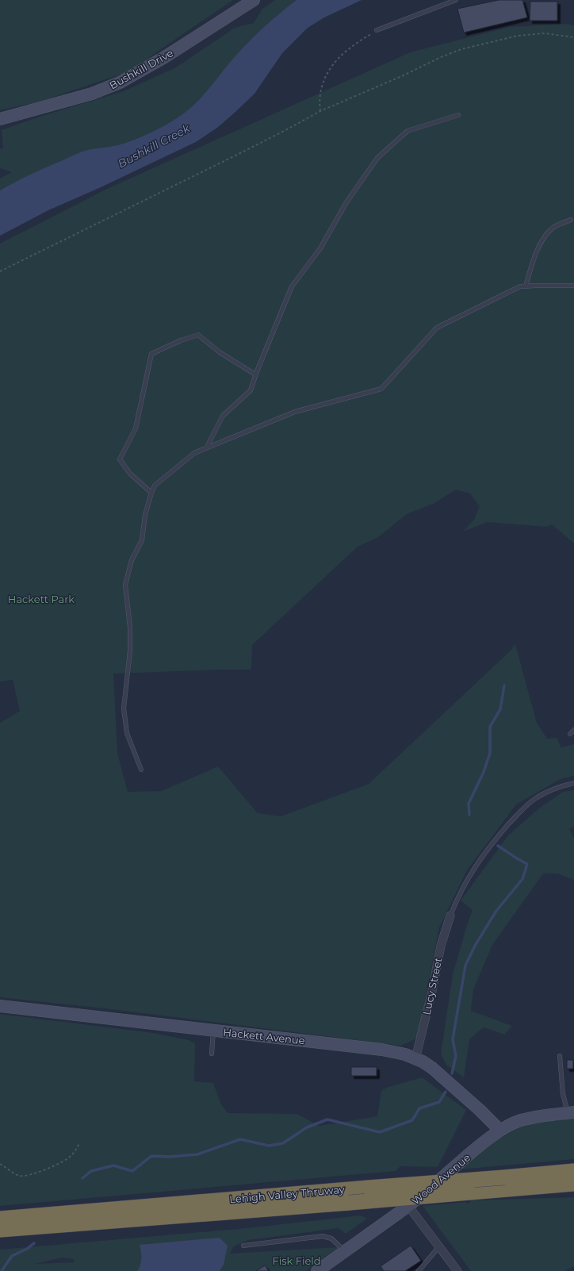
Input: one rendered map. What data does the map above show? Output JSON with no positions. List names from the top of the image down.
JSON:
{
  "streets": {
    "highway": ["Lehigh Valley Thruway"],
    "main road": ["Bushkill Drive", "Hackett Avenue", "Wood Avenue"],
    "street": ["Lucy Street"]
  },
  "crossings": [
    ["Lucy Street", "Hackett Avenue"],
    ["Hackett Avenue", "Wood Avenue"]
  ],
  "water": ["Bushkill Creek"],
  "parks": ["Hackett Park", "Fisk Field"]
}
